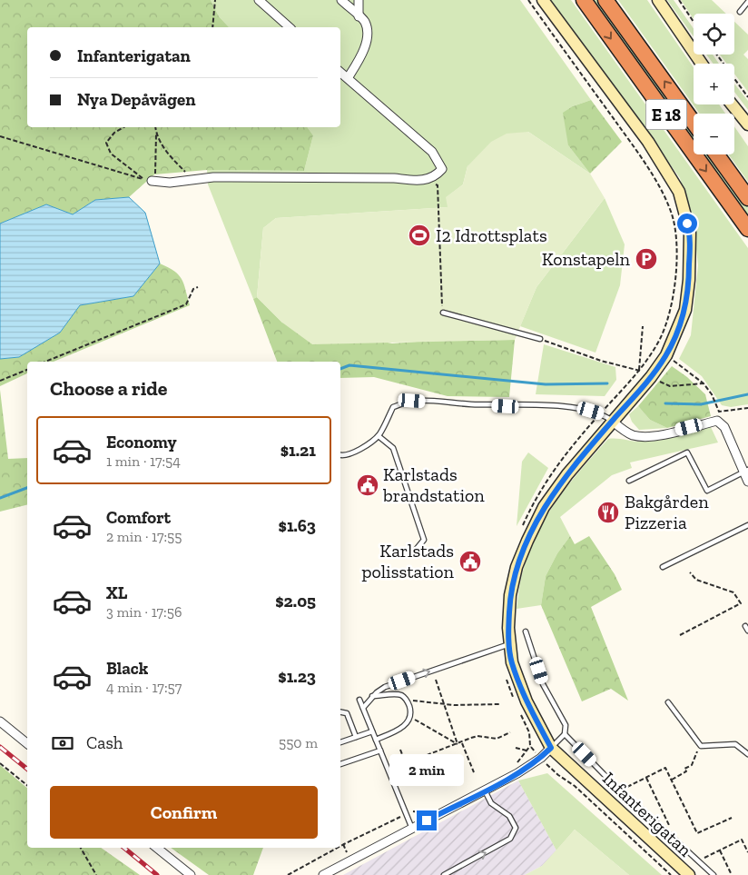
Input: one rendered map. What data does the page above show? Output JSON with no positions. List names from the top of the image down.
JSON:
{
  "streets": {
    "highway": ["E 18"],
    "street": ["Infanterigatan"]
  },
  "places": {
    "sports": ["I2 Idrottsplats"],
    "parking": ["Konstapeln"],
    "public building": ["Karlstads brandstation", "Karlstads polisstation"],
    "restaurant": ["Bakgården Pizzeria"]
  },
  "page": {
    "map_buttons": ["+", "−"],
    "banner": ["Infanterigatan", "Nya Depåvägen"],
    "heading": "Choose a ride",
    "list": [
      {
        "name": "Economy",
        "note": "1 min · 17:54",
        "value": "$1.21"
      },
      {
        "name": "Comfort",
        "note": "2 min · 17:55",
        "value": "$1.63"
      },
      {
        "name": "XL",
        "note": "3 min · 17:56",
        "value": "$2.05"
      },
      {
        "name": "Black",
        "note": "4 min · 17:57",
        "value": "$1.23"
      }
    ],
    "pay": ["Cash", "550 m"],
    "bubble": "2 min",
    "buttons": "Confirm"
  }
}
